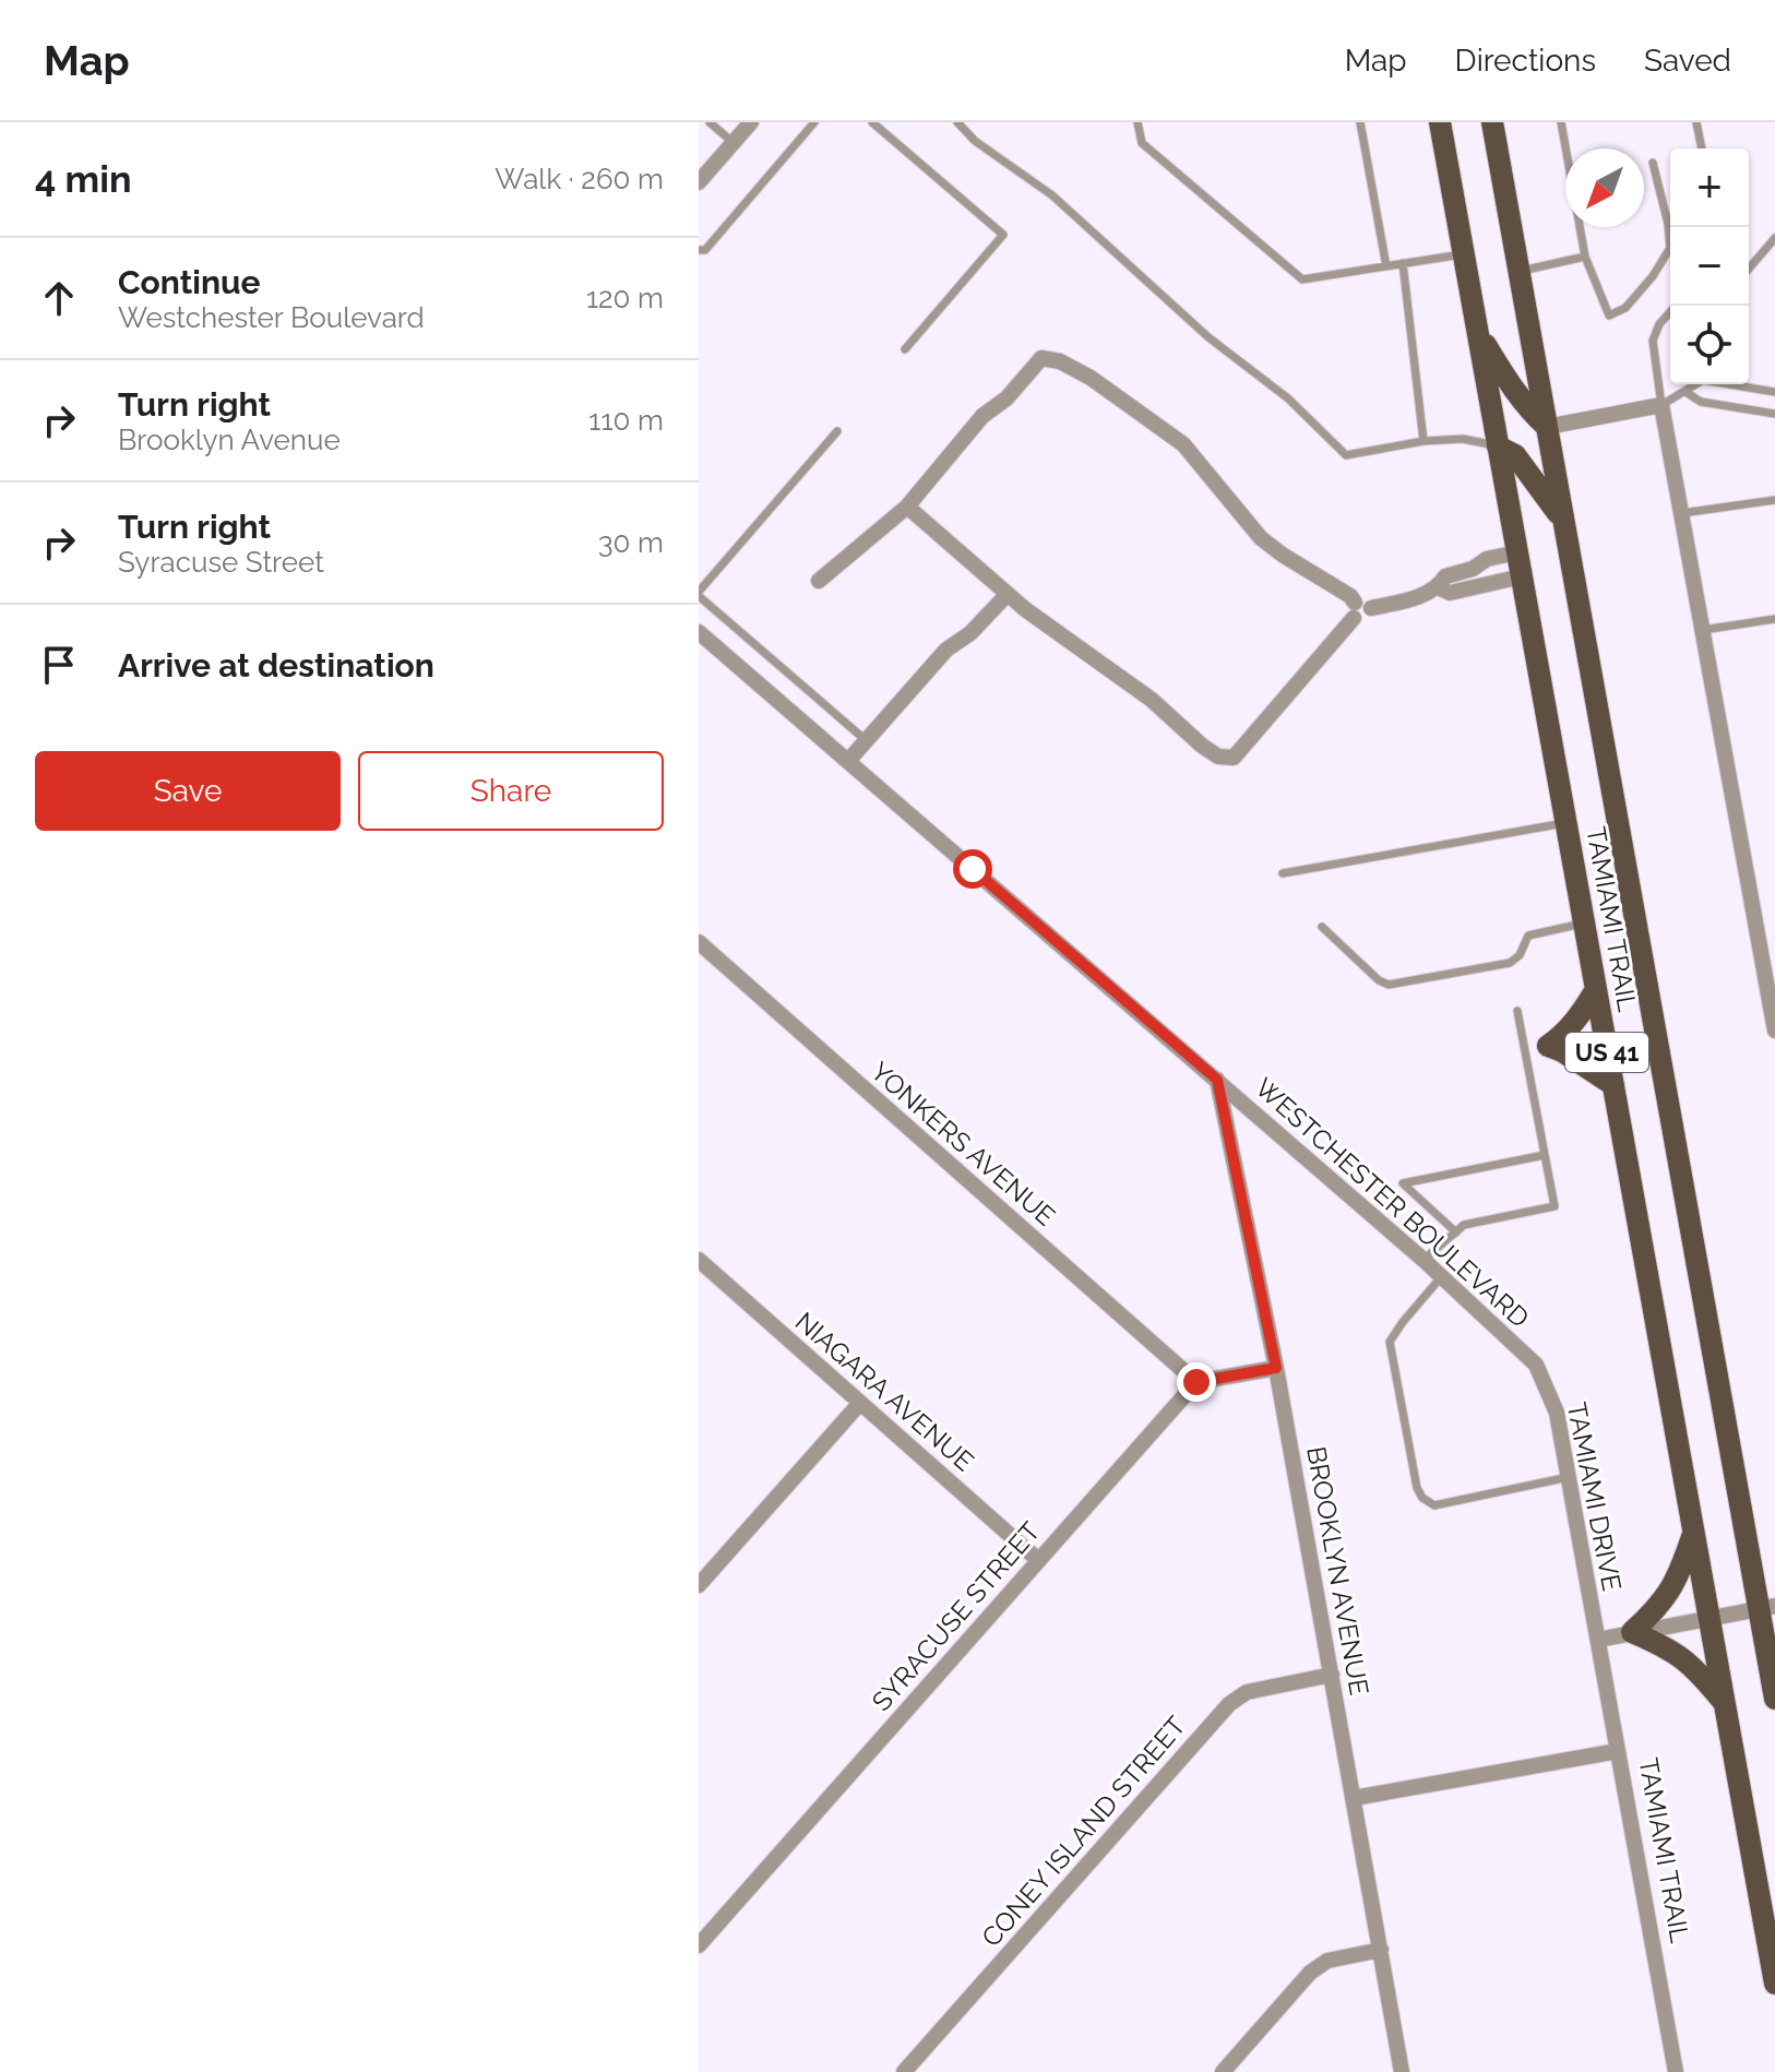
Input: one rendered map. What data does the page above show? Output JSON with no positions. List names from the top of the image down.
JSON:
{
  "streets": {
    "main road": ["TAMIAMI TRAIL", "US 41"],
    "street": [
      "YONKERS AVENUE",
      "WESTCHESTER BOULEVARD",
      "NIAGARA AVENUE",
      "TAMIAMI DRIVE",
      "BROOKLYN AVENUE",
      "SYRACUSE STREET",
      "CONEY ISLAND STREET"
    ]
  },
  "crossings": [
    ["TAMIAMI TRAIL", "TAMIAMI DRIVE"],
    ["YONKERS AVENUE", "SYRACUSE STREET"],
    ["WESTCHESTER BOULEVARD", "TAMIAMI DRIVE"],
    ["WESTCHESTER BOULEVARD", "BROOKLYN AVENUE"],
    ["NIAGARA AVENUE", "SYRACUSE STREET"],
    ["BROOKLYN AVENUE", "CONEY ISLAND STREET"]
  ],
  "north": "bottom left",
  "page": {
    "header": "Map",
    "nav": ["Map", "Directions", "Saved"],
    "heading": ["4 min", "Walk · 260 m"],
    "map_buttons": ["+", "−"],
    "list": [
      ["Continue", "Westchester Boulevard", "120 m"],
      ["Turn right", "Brooklyn Avenue", "110 m"],
      ["Turn right", "Syracuse Street", "30 m"],
      "Arrive at destination"
    ],
    "buttons": ["Save", "Share"]
  }
}
